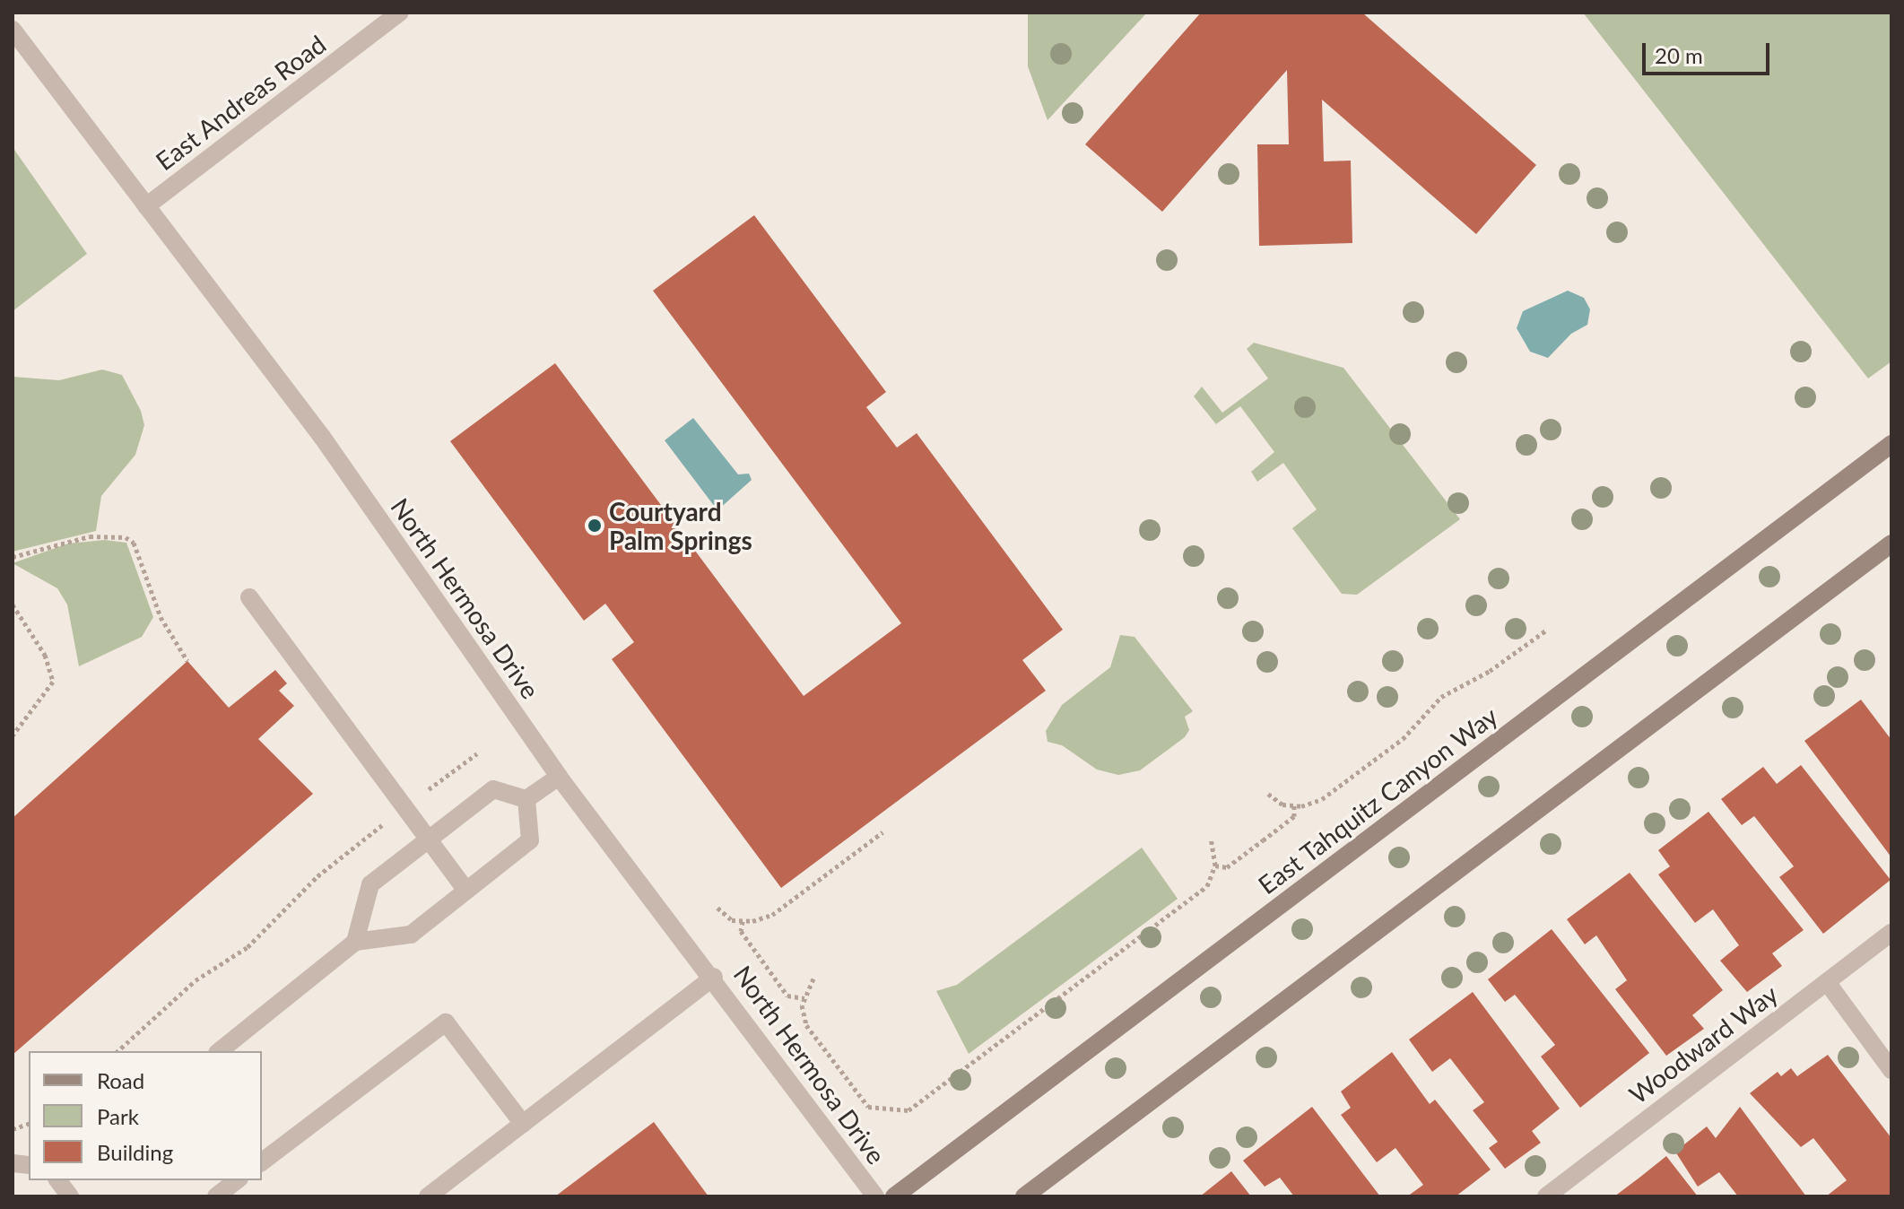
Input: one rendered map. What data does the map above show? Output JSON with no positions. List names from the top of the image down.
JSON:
{
  "streets": {
    "main road": ["East Tahquitz Canyon Way"],
    "street": ["East Andreas Road", "North Hermosa Drive", "Woodward Way"]
  },
  "crossings": [
    ["East Andreas Road", "North Hermosa Drive"]
  ],
  "places": ["Courtyard Palm Springs"],
  "legend": ["Road", "Park", "Building"],
  "scale_bar": "20 m"
}
